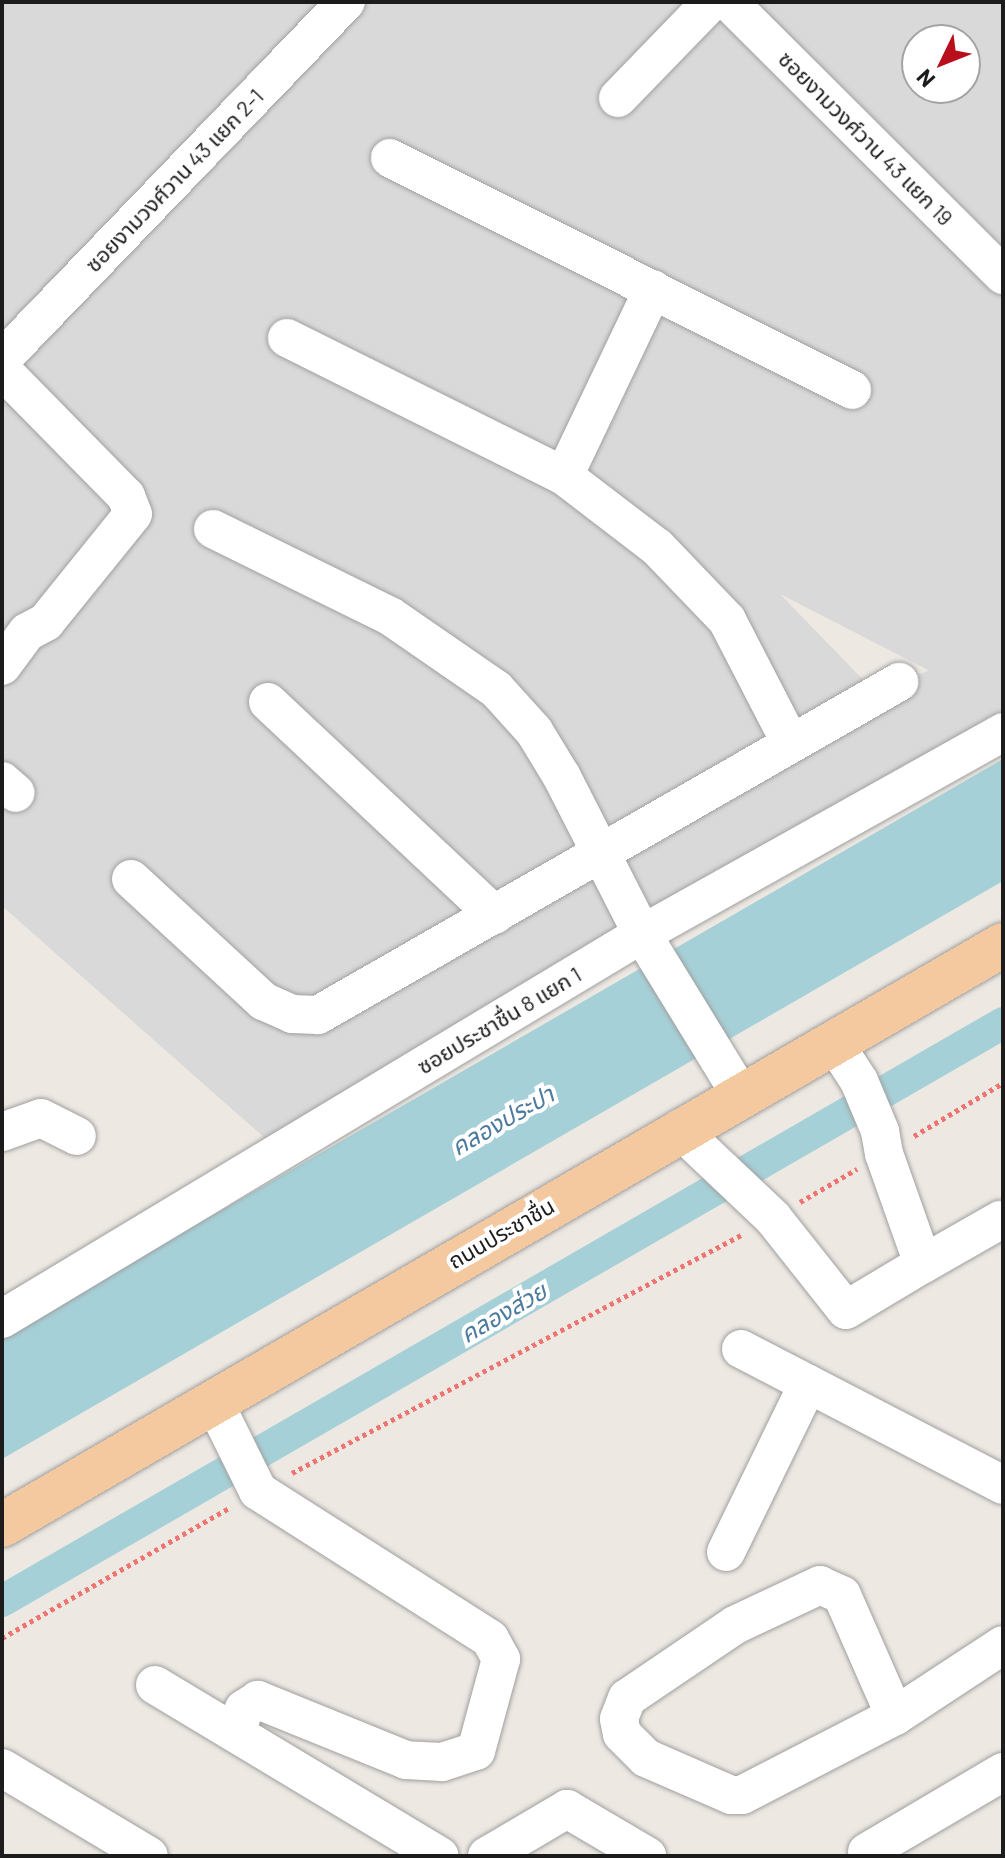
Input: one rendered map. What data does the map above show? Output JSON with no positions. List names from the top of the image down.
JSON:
{
  "streets": {
    "main road": ["ถนนประชาชื่น"],
    "street": ["ซอยงามวงศ์วาน 43 แยก 19", "ซอยงามวงศ์วาน 43 แยก 2-1", "ซอยประชาชื่น 8 แยก 1"]
  },
  "water": ["คลองประปา", "คลองส่วย"],
  "north": "bottom left"
}
